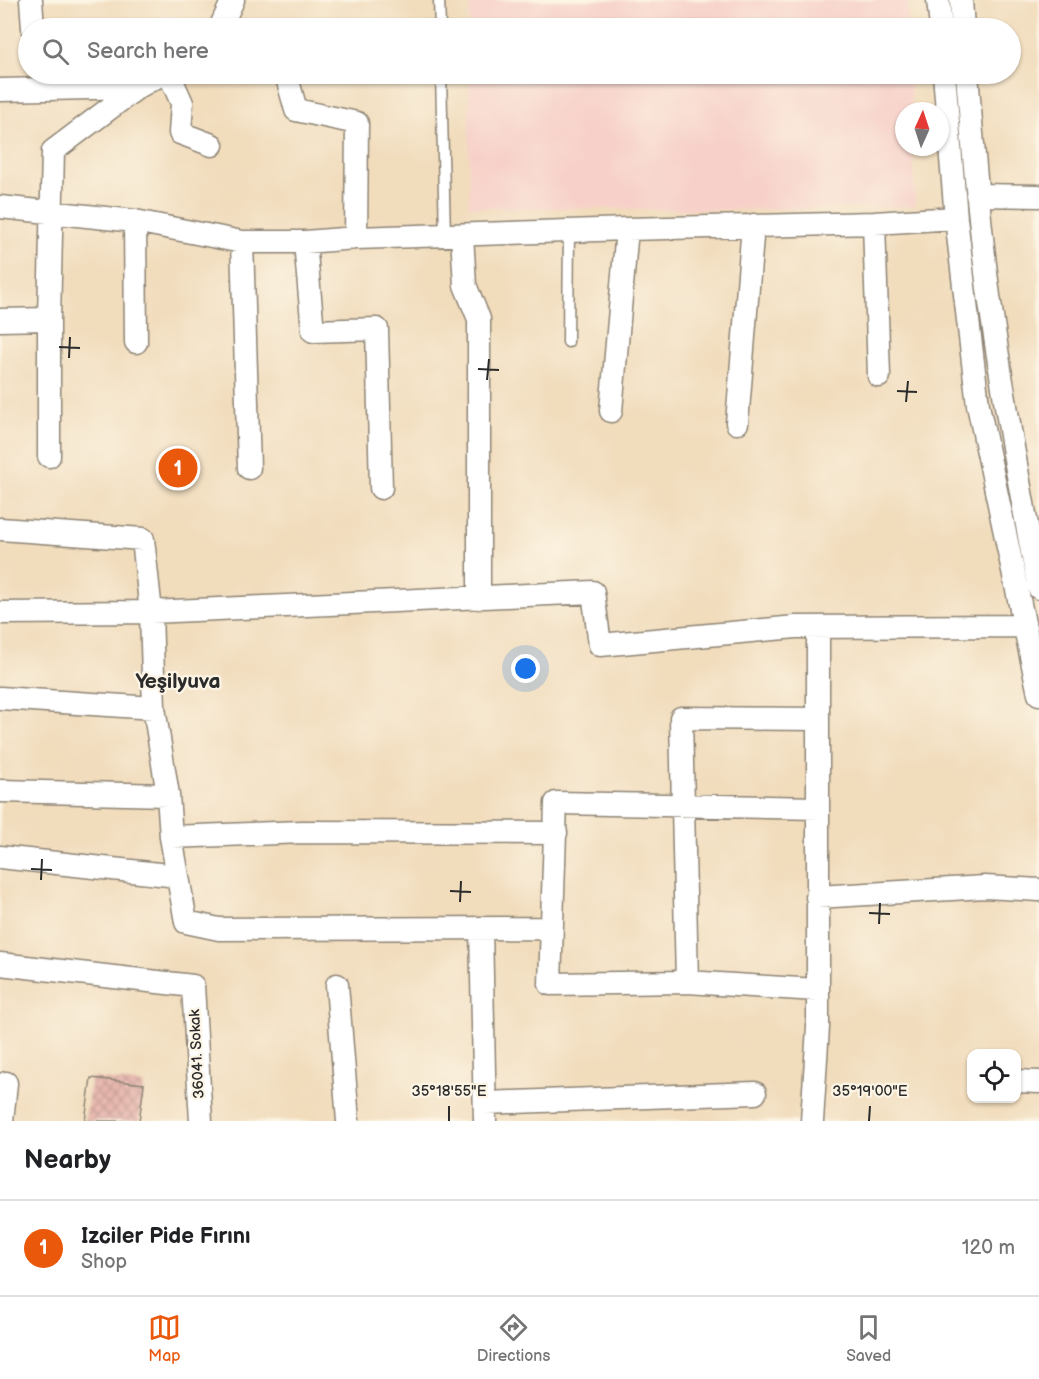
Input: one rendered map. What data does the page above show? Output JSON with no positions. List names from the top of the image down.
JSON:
{
  "streets": {
    "street": ["36041. Sokak"]
  },
  "districts": ["Yeşilyuva"],
  "north": "top",
  "page": {
    "search": "Search here",
    "pins": "1",
    "heading": "Nearby",
    "list": [
      {
        "mark": "1",
        "name": "Izciler Pide Fırını",
        "note": "Shop",
        "value": "120 m"
      }
    ],
    "nav": ["Map", "Directions", "Saved"]
  },
  "coordinates": ["35°18'55\"E", "35°19'00\"E"]
}
